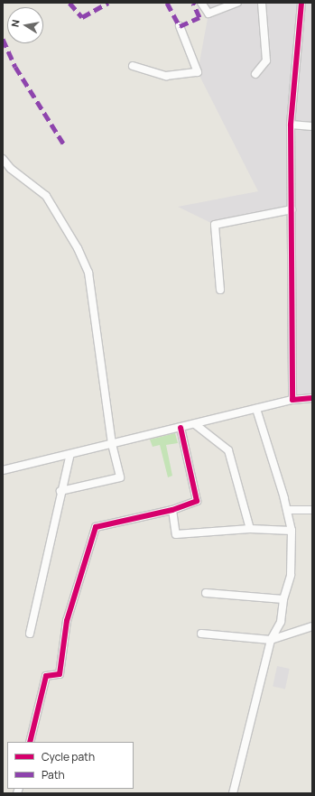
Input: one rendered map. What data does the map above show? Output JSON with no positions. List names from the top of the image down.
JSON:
{
  "legend": ["Cycle path", "Path"],
  "north": "left"
}
